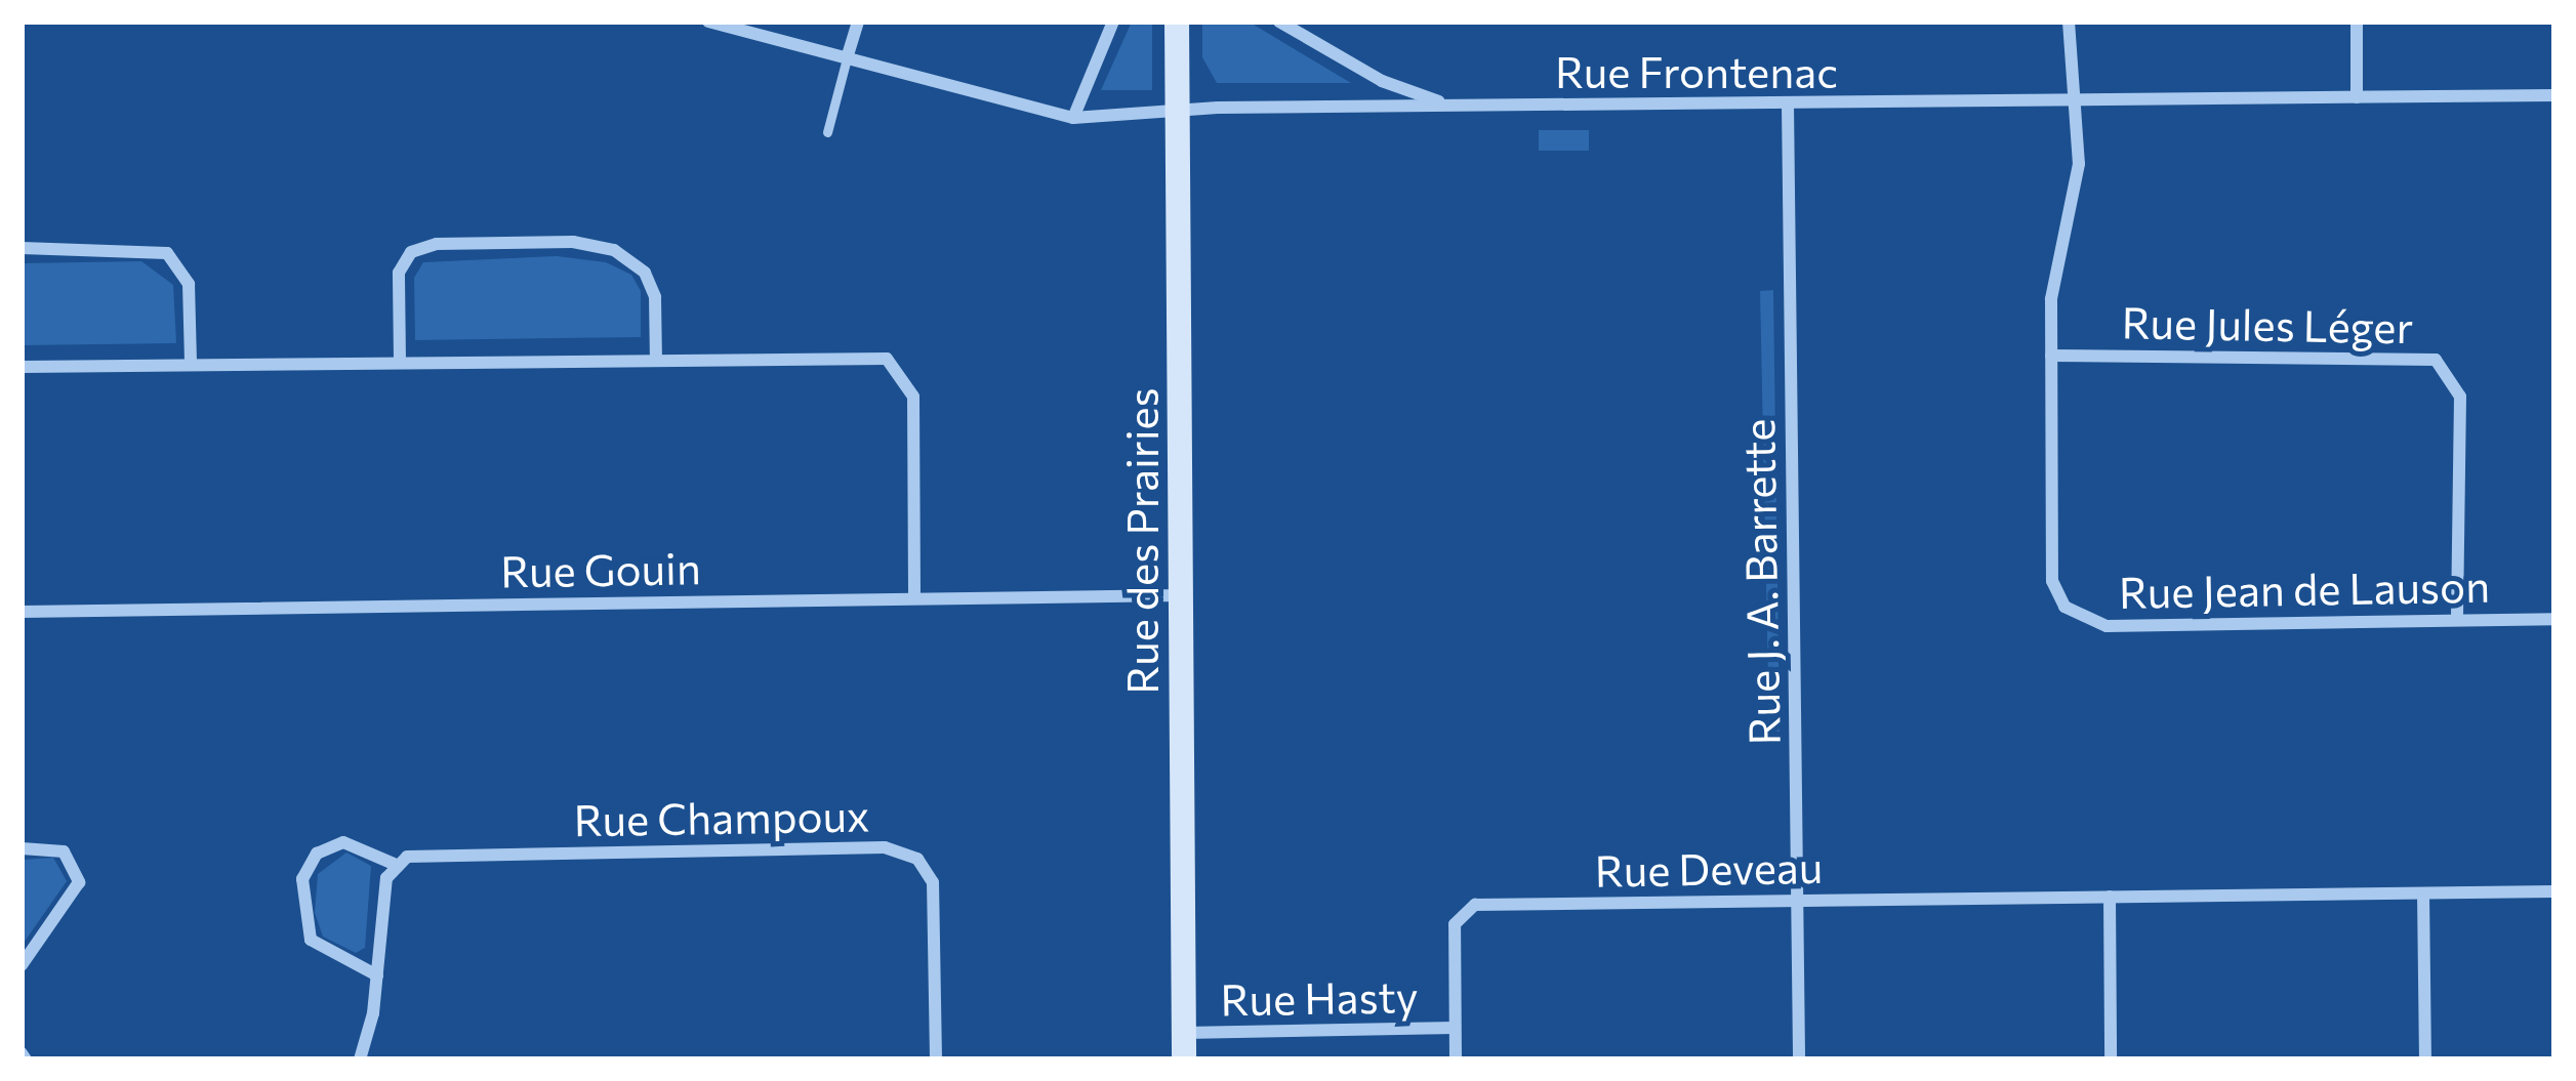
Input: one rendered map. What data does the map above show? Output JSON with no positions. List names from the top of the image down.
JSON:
{
  "streets": {
    "main road": ["Rue des Prairies"],
    "street": [
      "Rue Frontenac",
      "Rue Jules Léger",
      "Rue Gouin",
      "Rue J. A. Barrette",
      "Rue Jean de Lauson",
      "Rue Champoux",
      "Rue Deveau",
      "Rue Hasty"
    ]
  },
  "crossings": [
    ["Rue Frontenac", "Rue des Prairies"],
    ["Rue Frontenac", "Rue J. A. Barrette"],
    ["Rue Frontenac", "Rue Jean de Lauson"],
    ["Rue Jules Léger", "Rue Jean de Lauson"],
    ["Rue des Prairies", "Rue Gouin"],
    ["Rue des Prairies", "Rue Hasty"],
    ["Rue J. A. Barrette", "Rue Deveau"],
    ["Rue Deveau", "Rue Hasty"]
  ]
}
